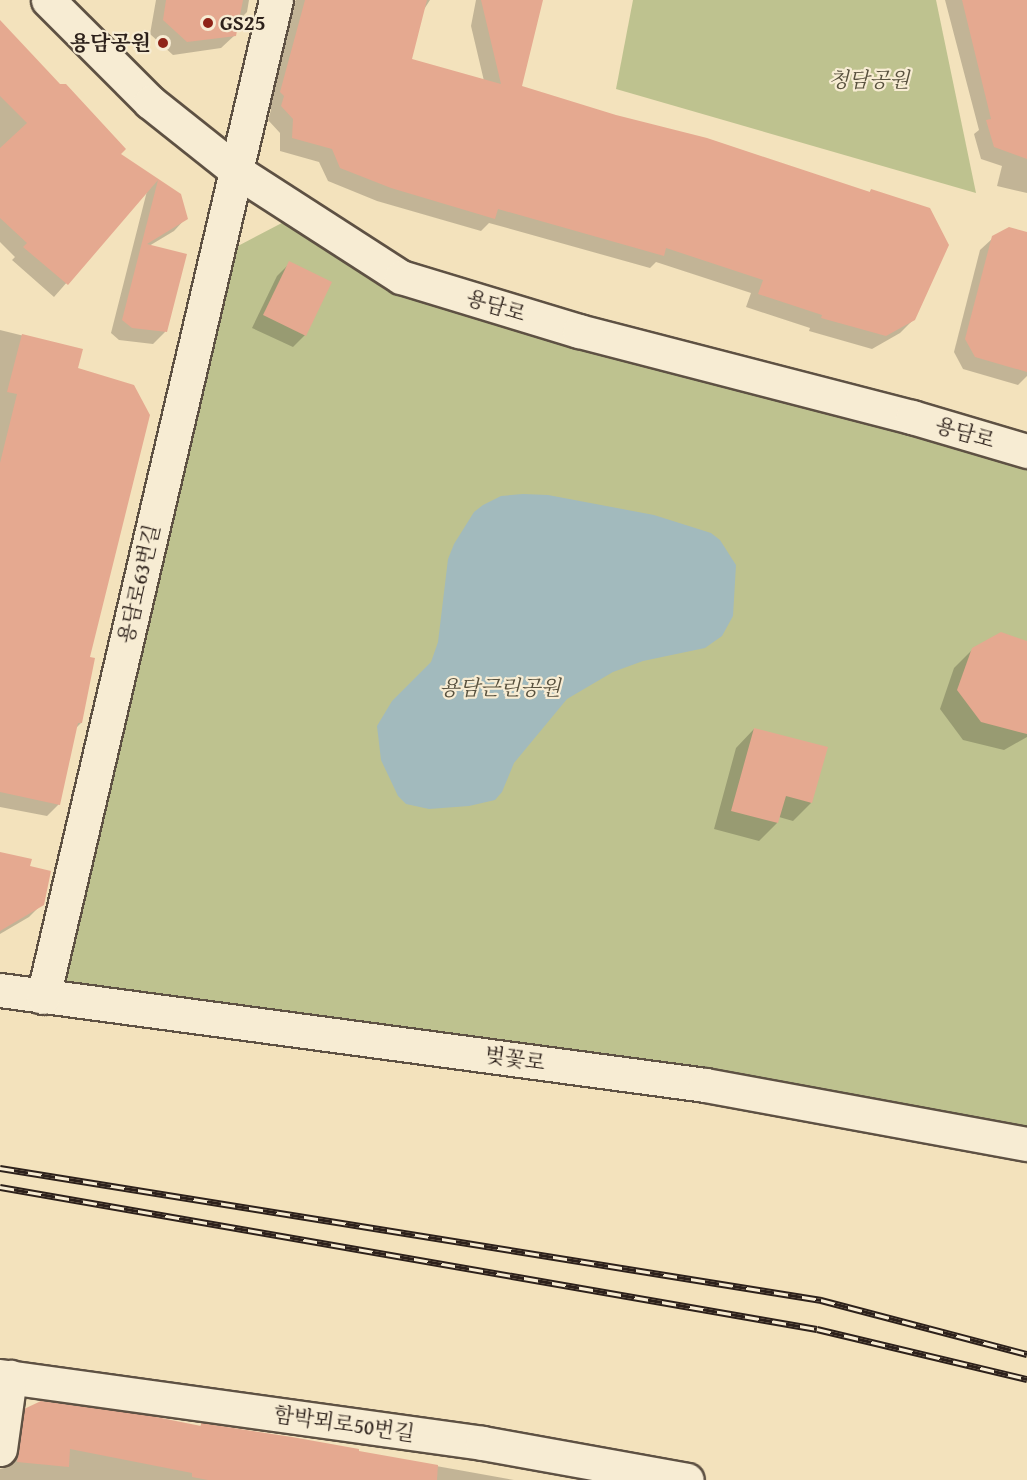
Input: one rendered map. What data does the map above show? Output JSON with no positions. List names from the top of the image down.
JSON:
{
  "streets": {
    "street": [
      "용담로",
      "용담로63번길",
      "벚꽃로",
      "함박뫼로50번길"
    ]
  },
  "crossings": [
    ["용담로", "용담로63번길"],
    ["용담로63번길", "벚꽃로"]
  ],
  "parks": ["청담공원", "용담근린공원"],
  "places": ["GS25", "용담공원"]
}
